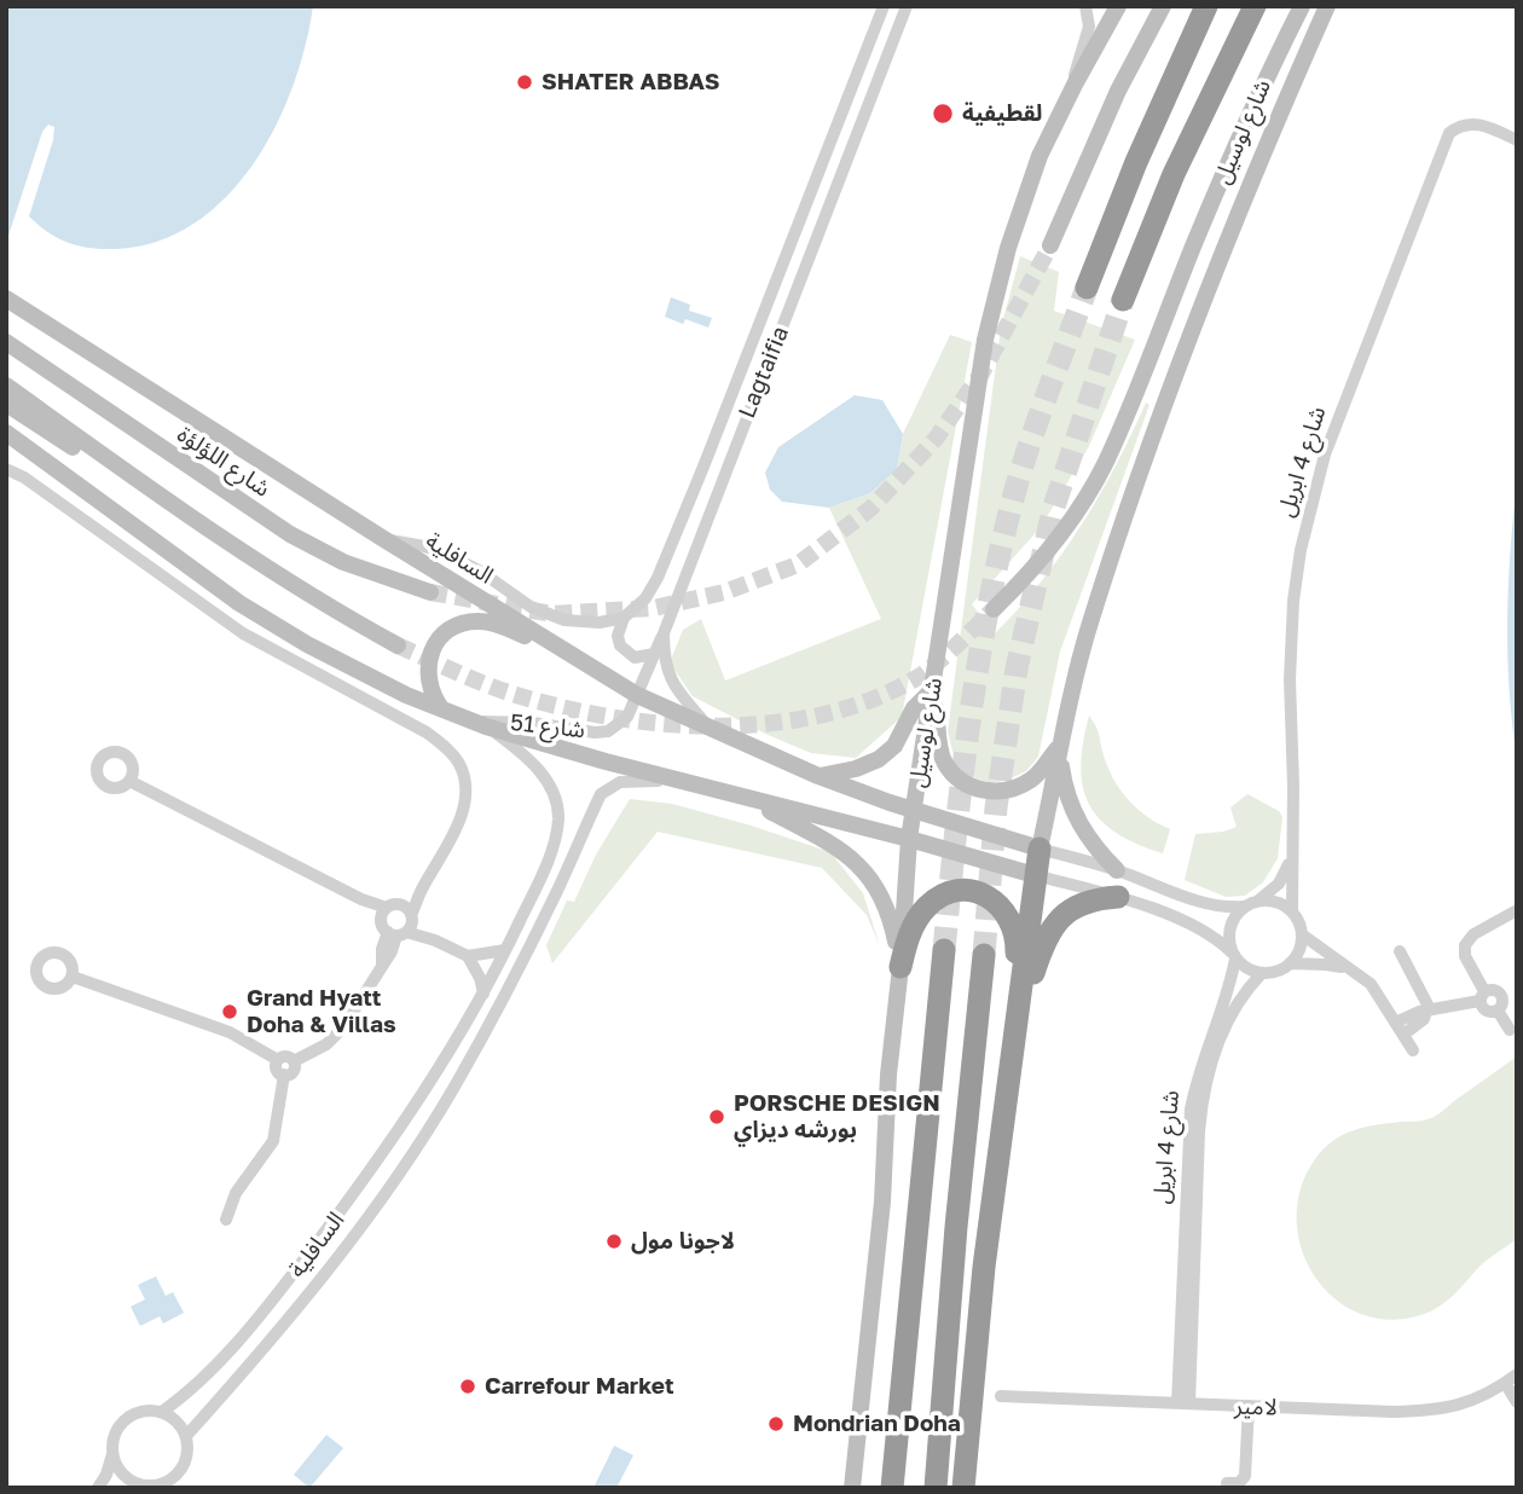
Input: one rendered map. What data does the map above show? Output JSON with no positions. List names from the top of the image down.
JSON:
{
  "streets": {
    "highway": ["شارع لوسيل"],
    "street": [
      "Lagtaifia",
      "شارع اللؤلؤة",
      "شارع 4 ابريل",
      "السافلية",
      "شارع 51",
      "لامير"
    ]
  },
  "crossings": [
    ["شارع لوسيل", "السافلية"],
    ["Lagtaifia", "السافلية"],
    ["Lagtaifia", "شارع 51"],
    ["شارع 4 ابريل", "لامير"],
    ["السافلية", "شارع 51"]
  ],
  "places": [
    "SHATER ABBAS",
    "لقطيفية",
    "Grand Hyatt Doha & Villas",
    "PORSCHE DESIGN بورشه ديزاي",
    "لاجونا مول",
    "Carrefour Market",
    "Mondrian Doha"
  ]
}
